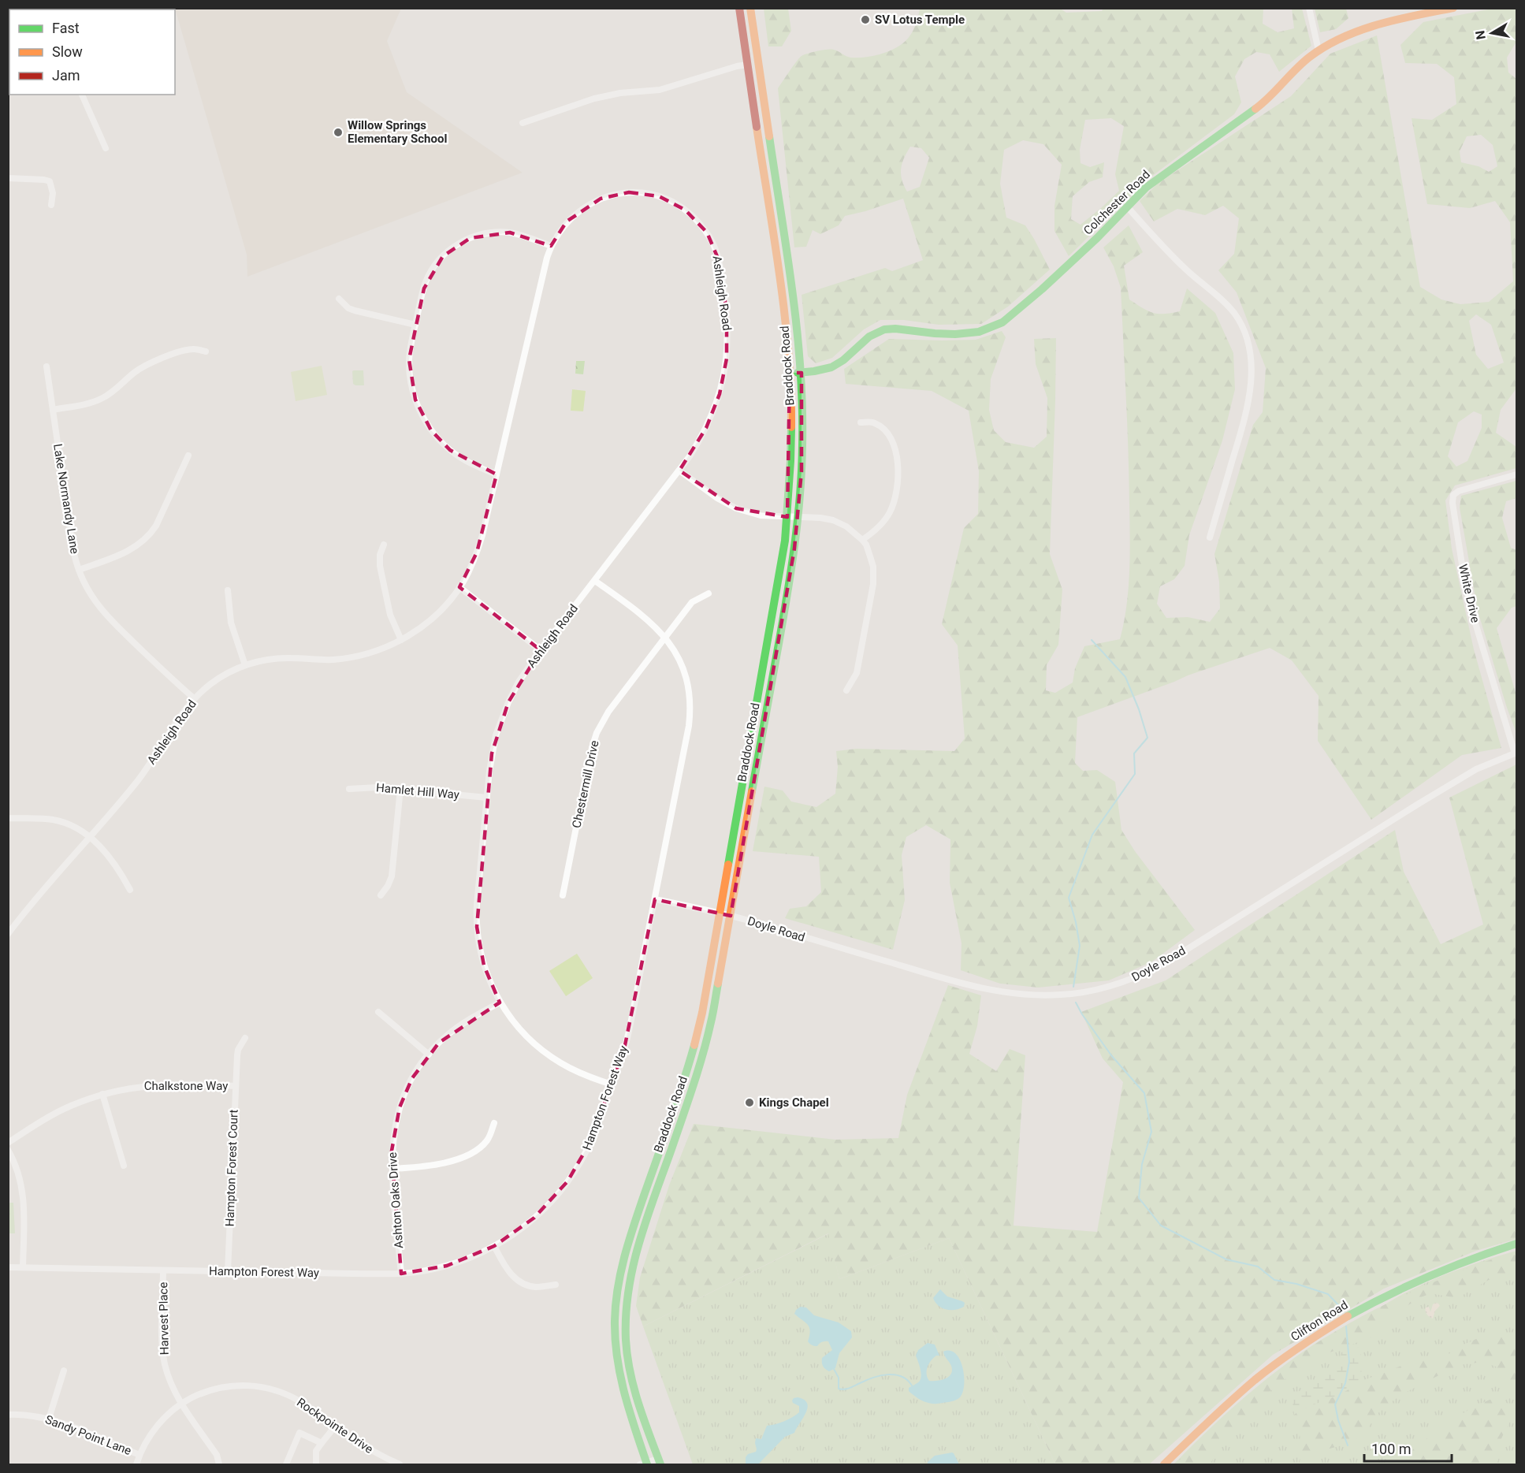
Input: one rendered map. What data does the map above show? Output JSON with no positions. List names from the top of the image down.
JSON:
{
  "streets": {
    "main road": ["Colchester Road", "Braddock Road", "Clifton Road"],
    "street": [
      "Ashleigh Road",
      "Lake Normandy Lane",
      "White Drive",
      "Chestermill Drive",
      "Hamlet Hill Way",
      "Doyle Road",
      "Chalkstone Way",
      "Hampton Forest Way",
      "Hampton Forest Court",
      "Ashton Oaks Drive",
      "Harvest Place",
      "Rockpointe Drive",
      "Sandy Point Lane"
    ]
  },
  "crossings": [
    ["Colchester Road", "Braddock Road"],
    ["Ashleigh Road", "Lake Normandy Lane"],
    ["Ashleigh Road", "Hamlet Hill Way"],
    ["Ashleigh Road", "Hampton Forest Way"],
    ["Ashleigh Road", "Ashton Oaks Drive"],
    ["Braddock Road", "Doyle Road"],
    ["White Drive", "Doyle Road"],
    ["Chestermill Drive", "Hampton Forest Way"],
    ["Doyle Road", "Hampton Forest Way"],
    ["Chalkstone Way", "Hampton Forest Court"],
    ["Hampton Forest Way", "Hampton Forest Court"],
    ["Hampton Forest Way", "Ashton Oaks Drive"],
    ["Hampton Forest Way", "Harvest Place"],
    ["Harvest Place", "Rockpointe Drive"],
    ["Rockpointe Drive", "Sandy Point Lane"]
  ],
  "places": ["SV Lotus Temple", "Willow Springs Elementary School", "Kings Chapel"],
  "legend": ["Fast", "Slow", "Jam"],
  "scale_bar": "100 m",
  "north": "left"
}
